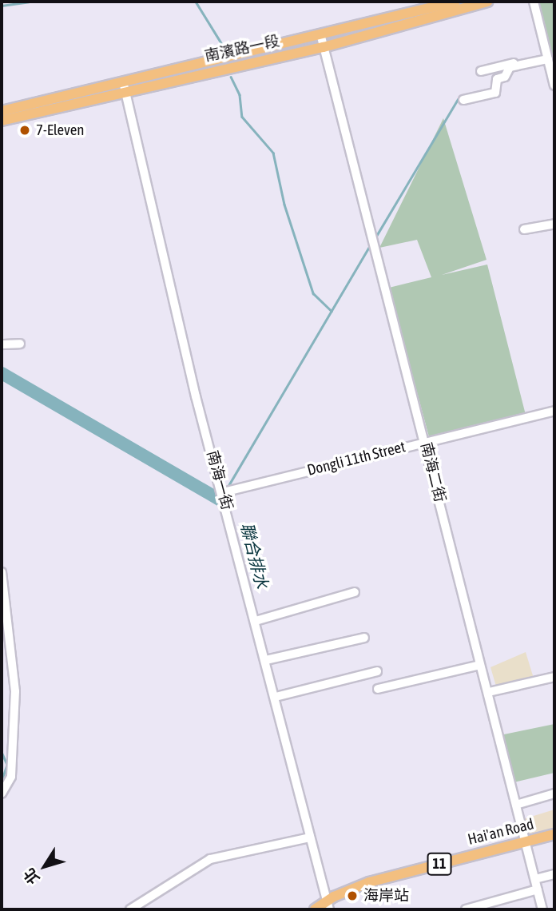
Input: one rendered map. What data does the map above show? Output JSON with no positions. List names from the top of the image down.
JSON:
{
  "streets": {
    "main road": ["南濱路一段", "Hai'an Road", "11"],
    "street": ["Dongli 11th Street", "南海二街", "南海一街"]
  },
  "crossings": [
    ["南濱路一段", "南海二街"],
    ["南濱路一段", "南海一街"],
    ["Dongli 11th Street", "南海二街"],
    ["Dongli 11th Street", "南海一街"],
    ["南海二街", "Hai'an Road"],
    ["南海一街", "Hai'an Road"]
  ],
  "water": ["聯合排水"],
  "places": ["7-Eleven", "海岸站"],
  "north": "bottom left"
}
